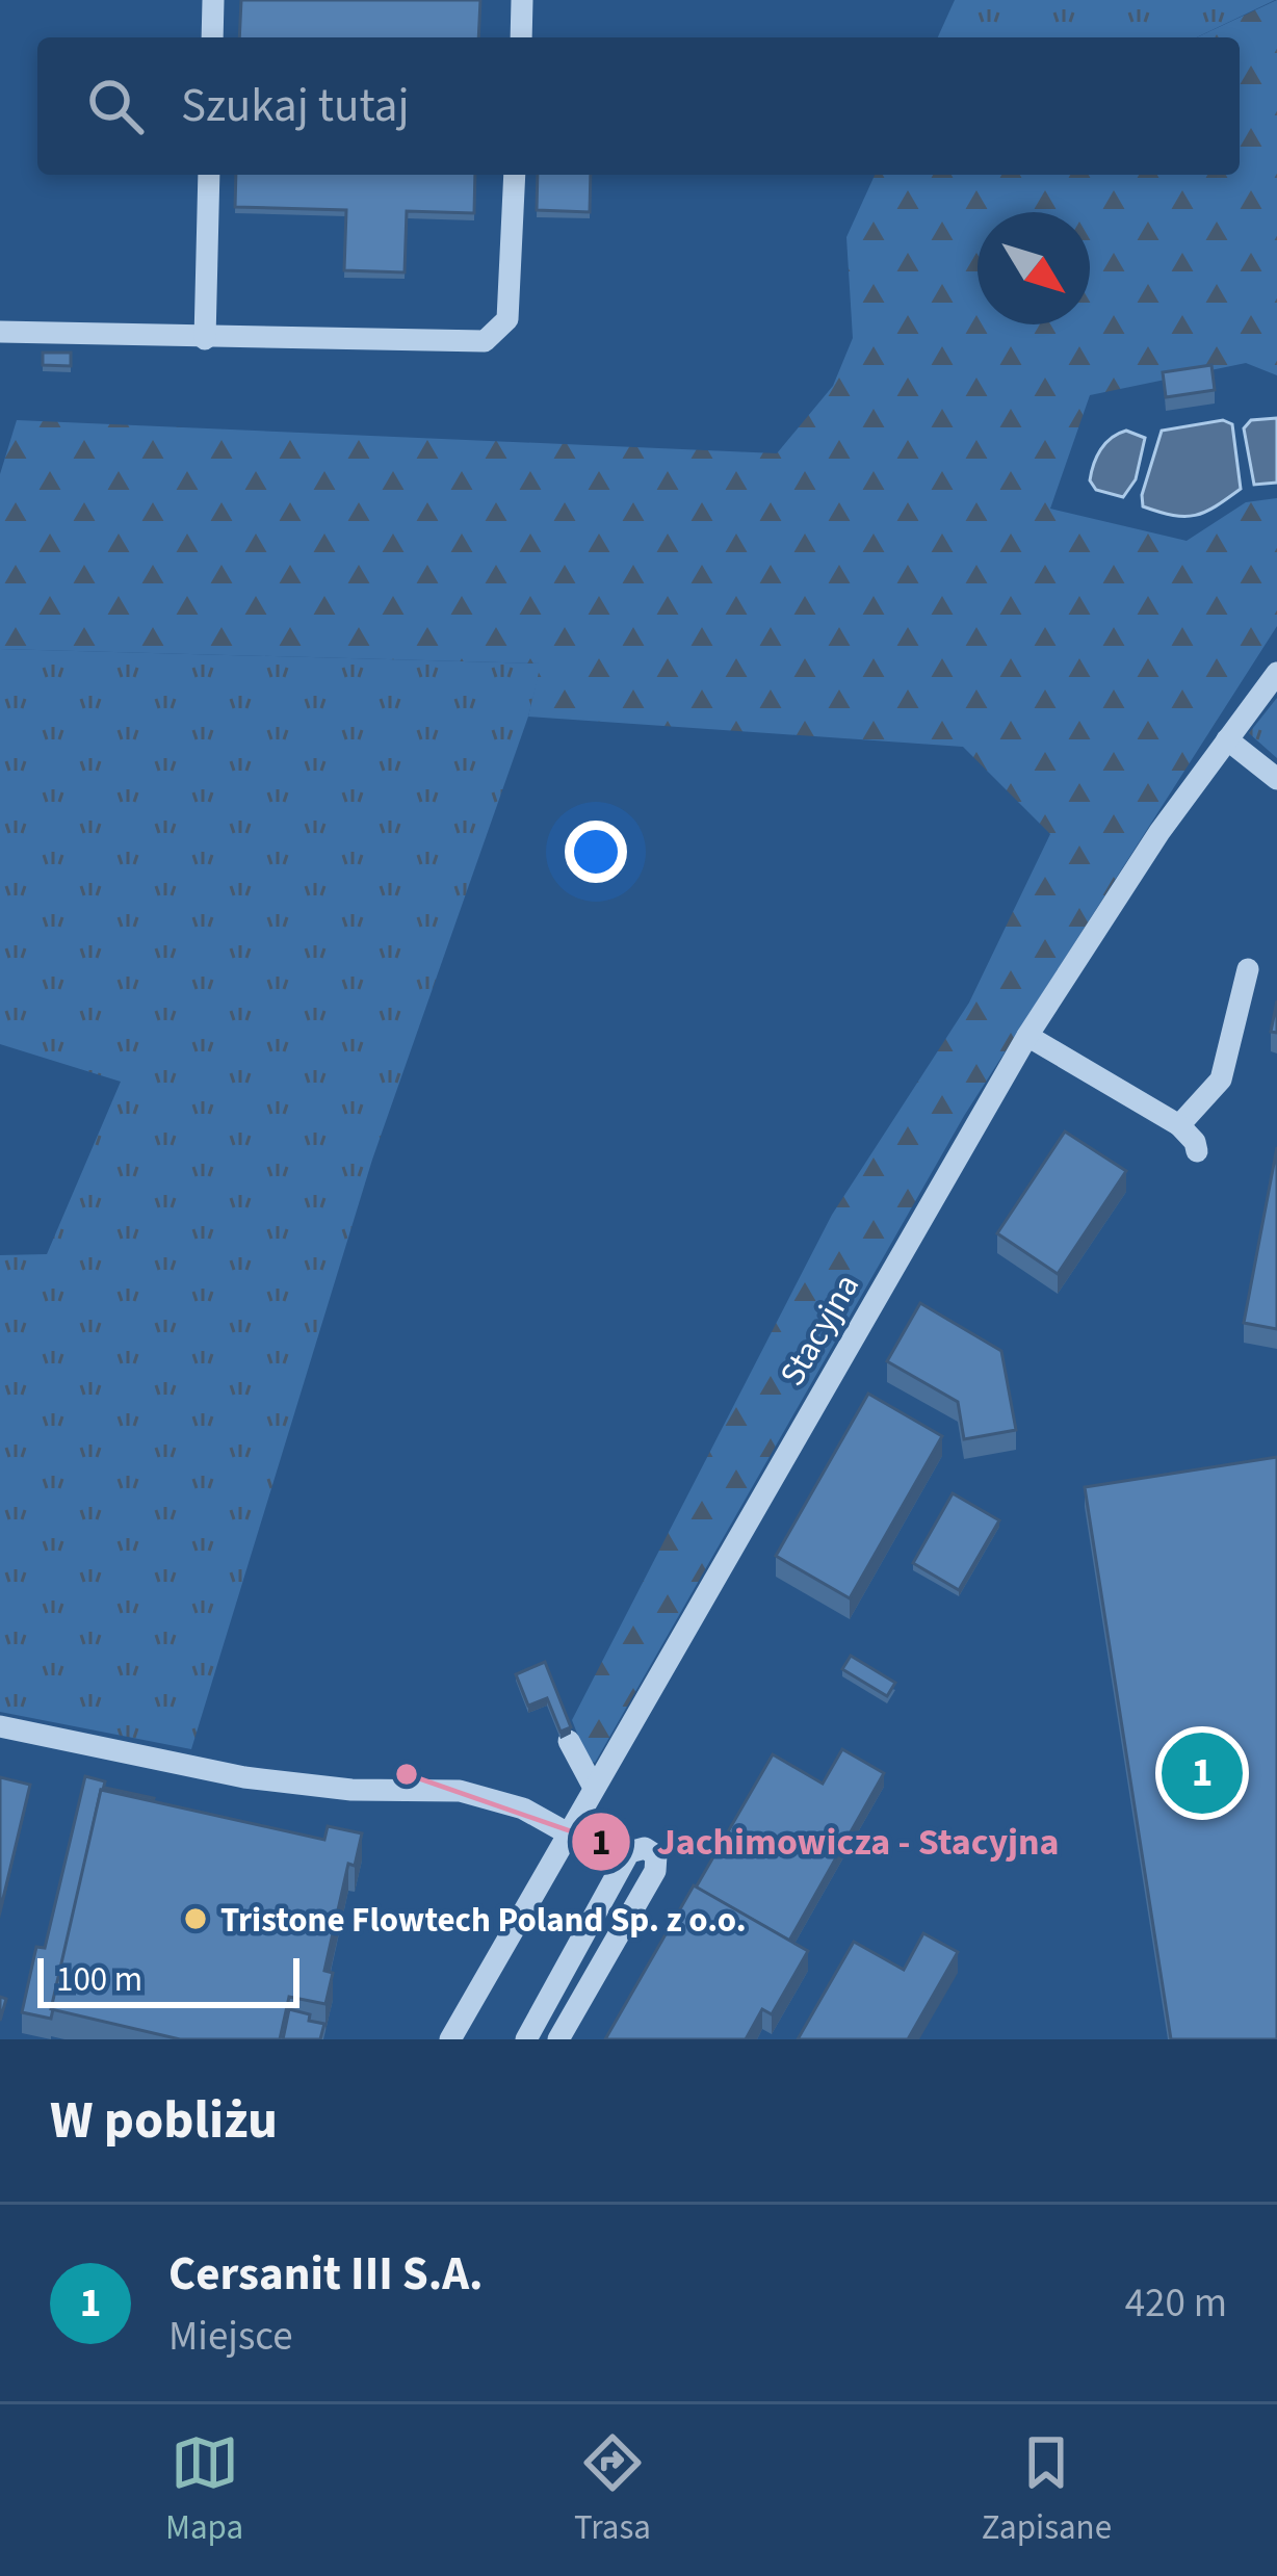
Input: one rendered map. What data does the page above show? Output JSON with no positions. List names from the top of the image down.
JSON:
{
  "streets": {
    "street": ["Stacyjna"]
  },
  "places": ["Jachimowicza - Stacyjna", "Tristone Flowtech Poland Sp. z o.o."],
  "scale_bar": "100 m",
  "north": "bottom right",
  "page": {
    "search": "Szukaj tutaj",
    "pins": "1",
    "scale": "100 m",
    "heading": "W pobliżu",
    "list": [
      {
        "mark": "1",
        "name": "Cersanit III S.A.",
        "note": "Miejsce",
        "value": "420 m"
      }
    ],
    "nav": ["Mapa", "Trasa", "Zapisane"]
  }
}
